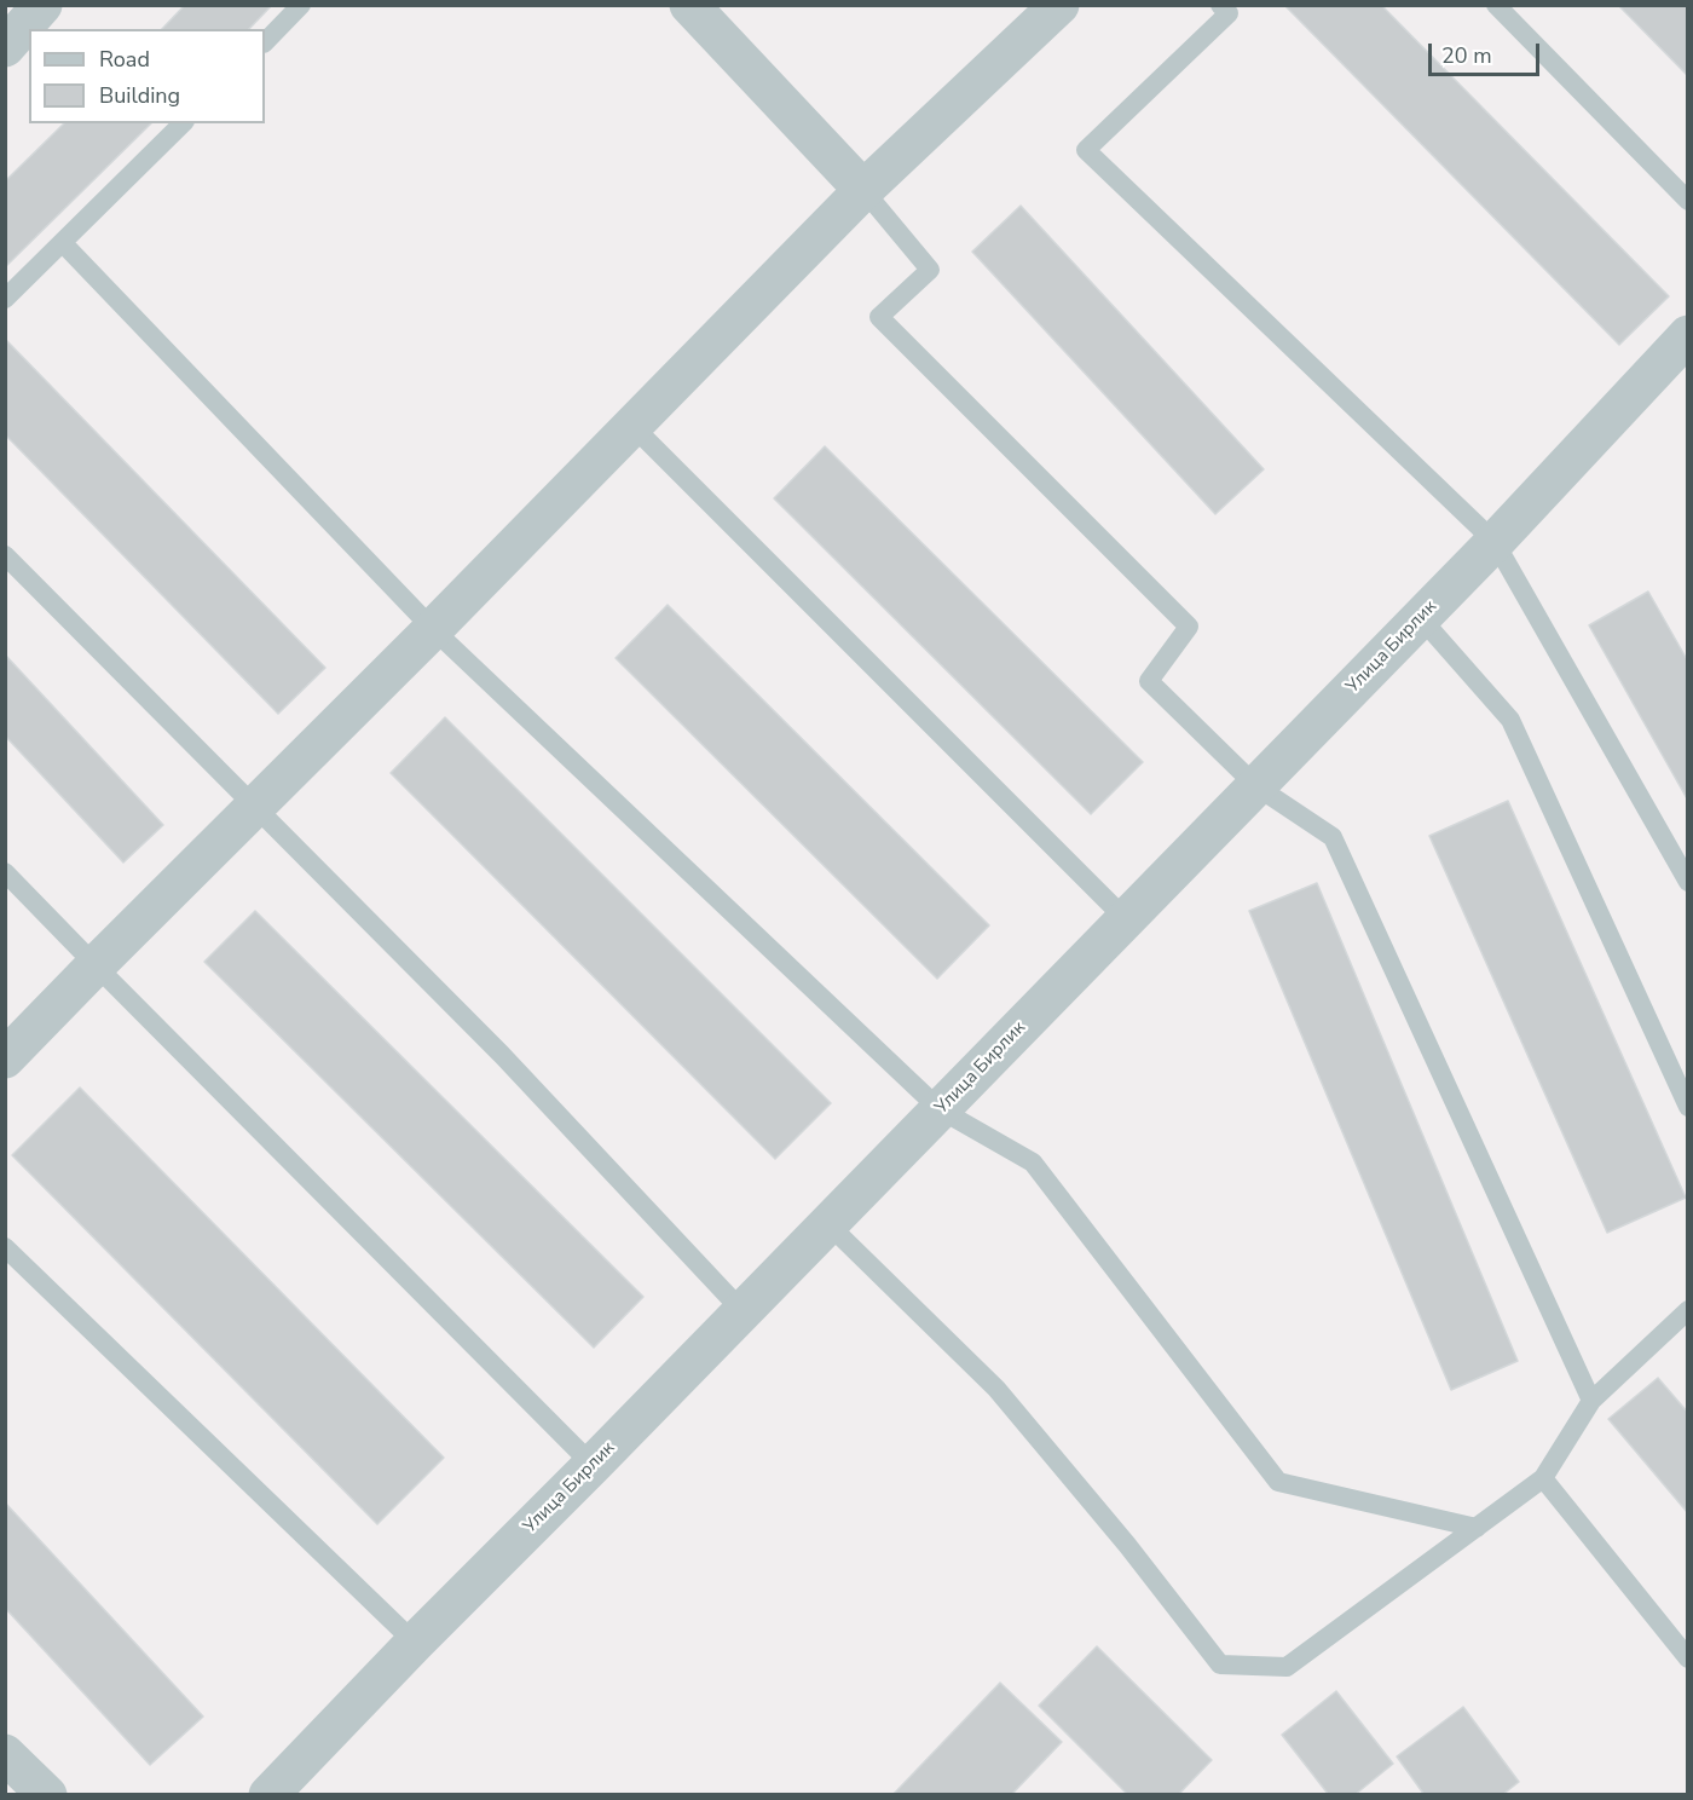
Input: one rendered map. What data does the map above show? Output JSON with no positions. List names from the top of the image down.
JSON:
{
  "streets": {
    "street": ["Улица Бирлик"]
  },
  "legend": ["Road", "Building"],
  "scale_bar": "20 m"
}
